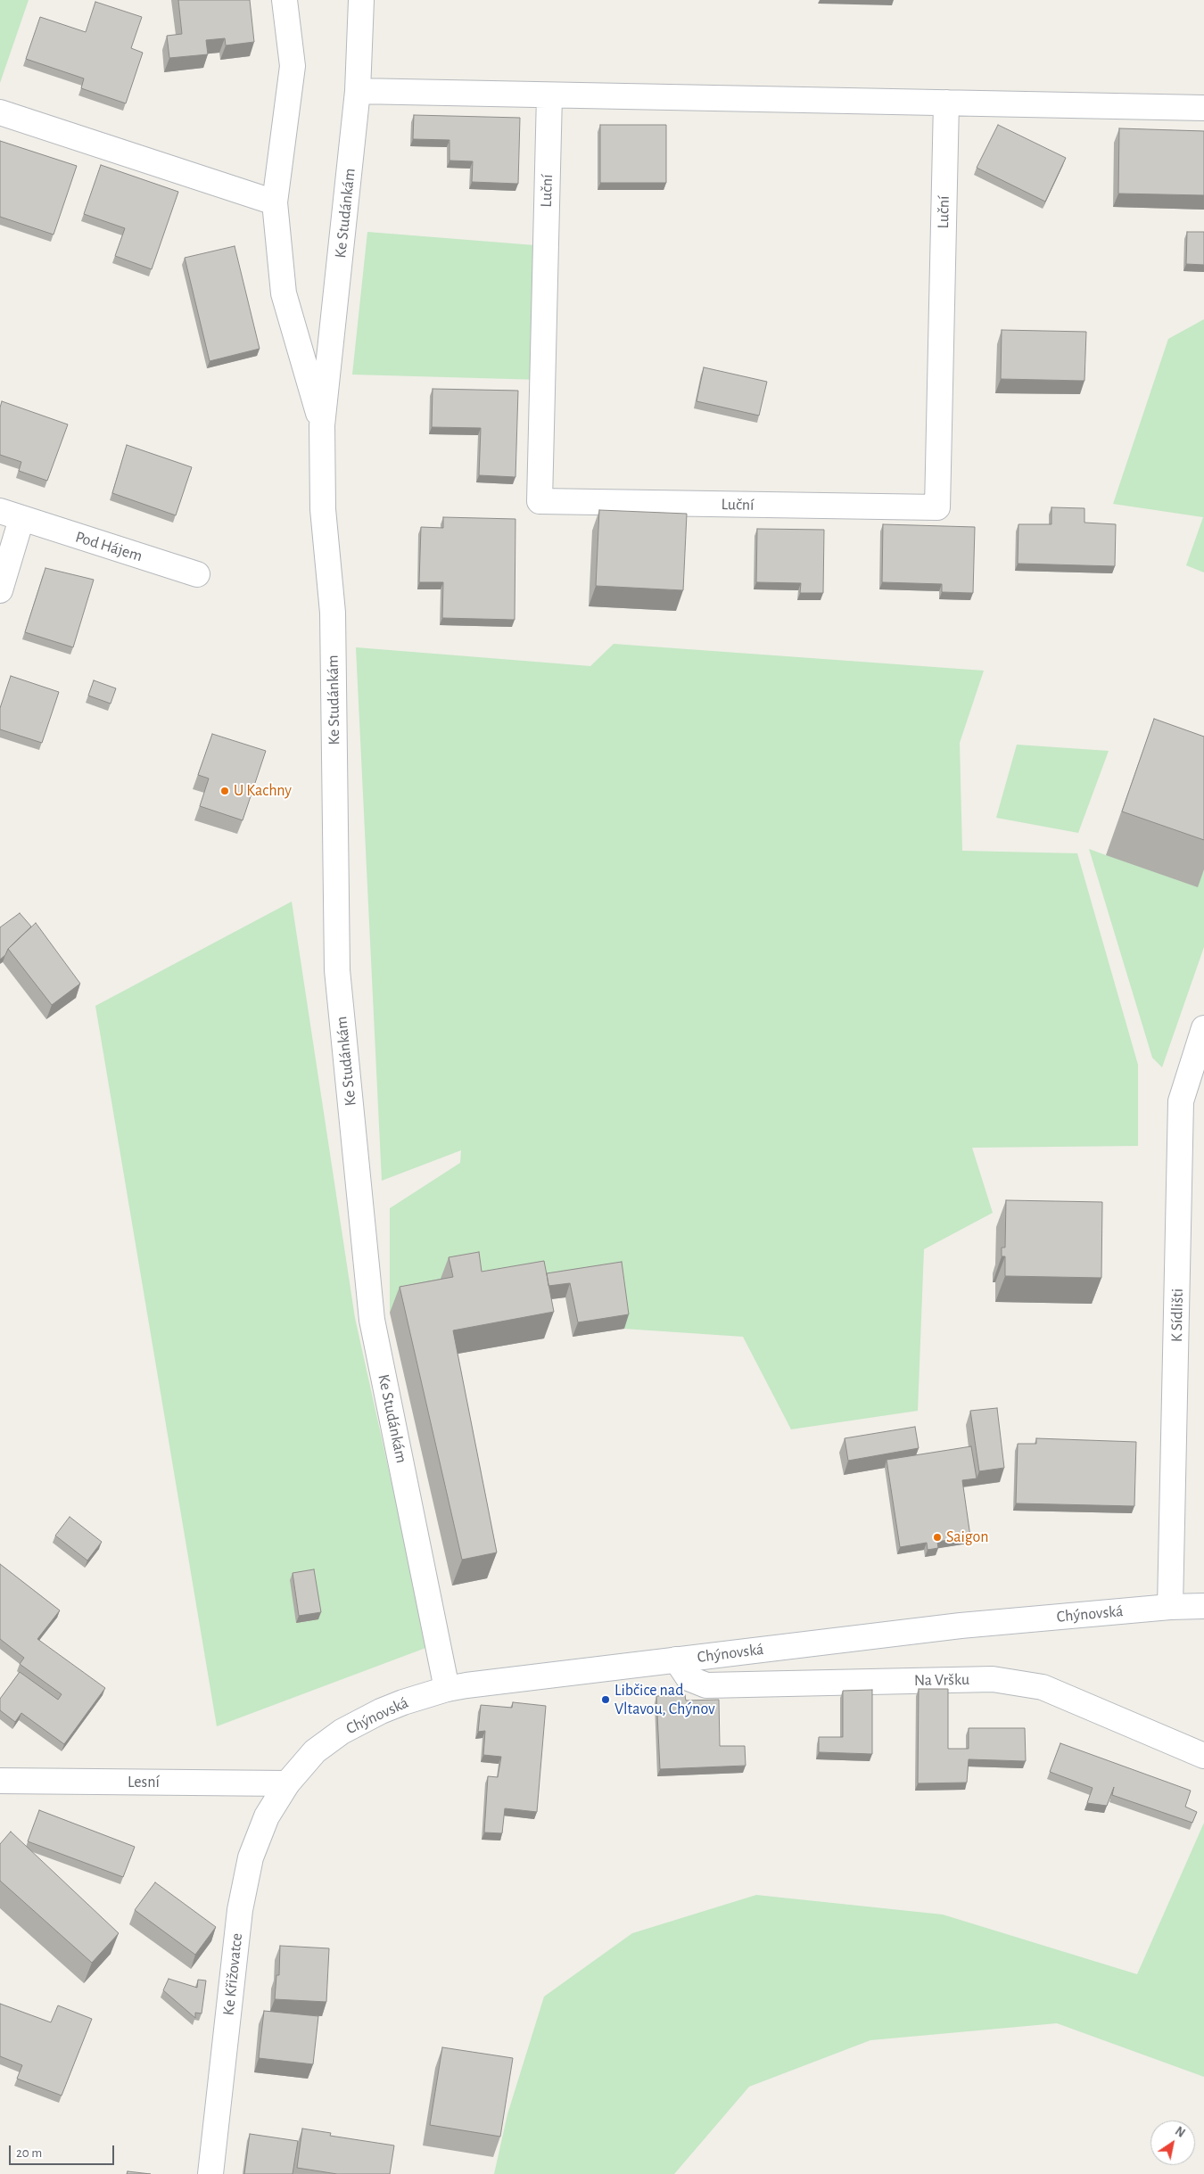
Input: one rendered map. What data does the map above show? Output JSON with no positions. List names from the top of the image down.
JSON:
{
  "streets": {
    "street": [
      "Luční",
      "Ke Studánkám",
      "Pod Hájem",
      "K Sídlišti",
      "Chýnovská",
      "Na Vršku",
      "Lesní",
      "Ke Křižovatce"
    ]
  },
  "crossings": [
    ["Ke Studánkám", "Chýnovská"],
    ["K Sídlišti", "Chýnovská"],
    ["Chýnovská", "Na Vršku"],
    ["Chýnovská", "Lesní"],
    ["Chýnovská", "Ke Křižovatce"],
    ["Lesní", "Ke Křižovatce"]
  ],
  "places": ["U Kachny", "Saigon", "Libčice nad Vltavou, Chýnov"],
  "scale_bar": "20 m",
  "north": "top right"
}
